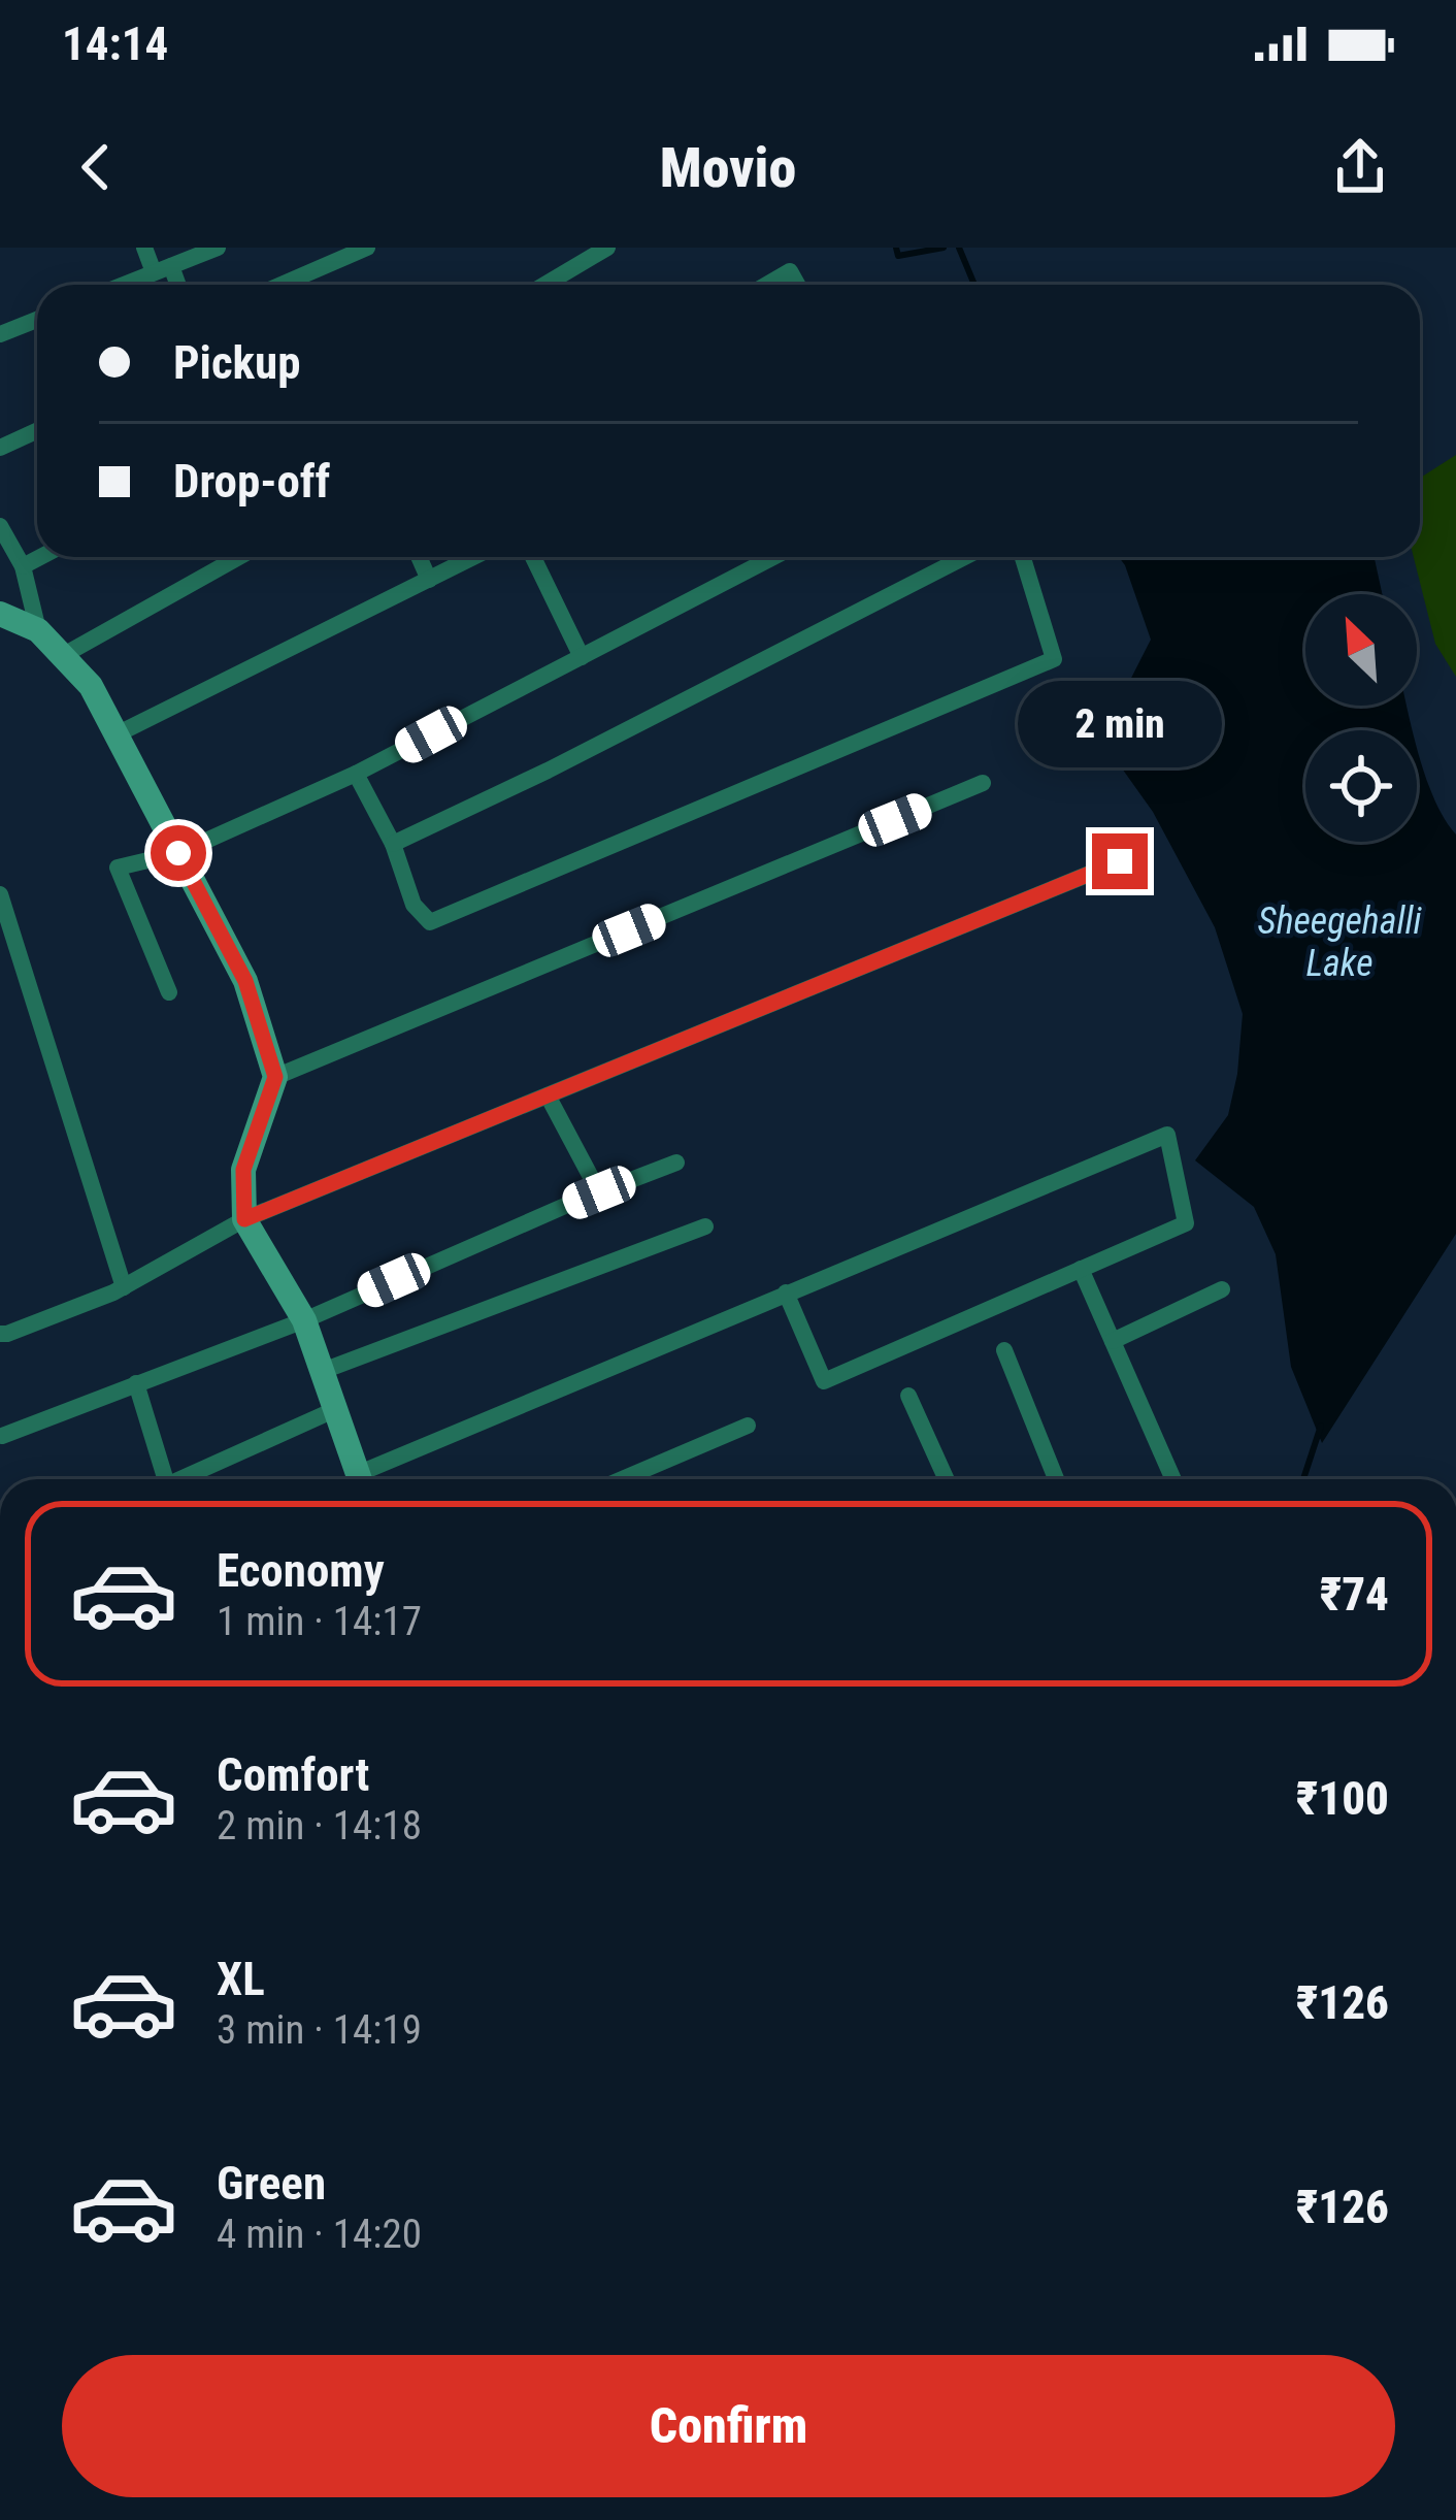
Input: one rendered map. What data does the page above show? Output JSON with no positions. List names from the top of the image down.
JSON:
{
  "water": ["Sheegehalli Lake"],
  "north": "top left",
  "page": {
    "status": "14:14",
    "header": "Movio",
    "banner": ["Pickup", "Drop-off"],
    "bubble": "2 min",
    "list": [
      {
        "name": "Economy",
        "note": "1 min · 14:17",
        "value": "₹74"
      },
      {
        "name": "Comfort",
        "note": "2 min · 14:18",
        "value": "₹100"
      },
      {
        "name": "XL",
        "note": "3 min · 14:19",
        "value": "₹126"
      },
      {
        "name": "Green",
        "note": "4 min · 14:20",
        "value": "₹126"
      }
    ],
    "buttons": "Confirm"
  }
}
